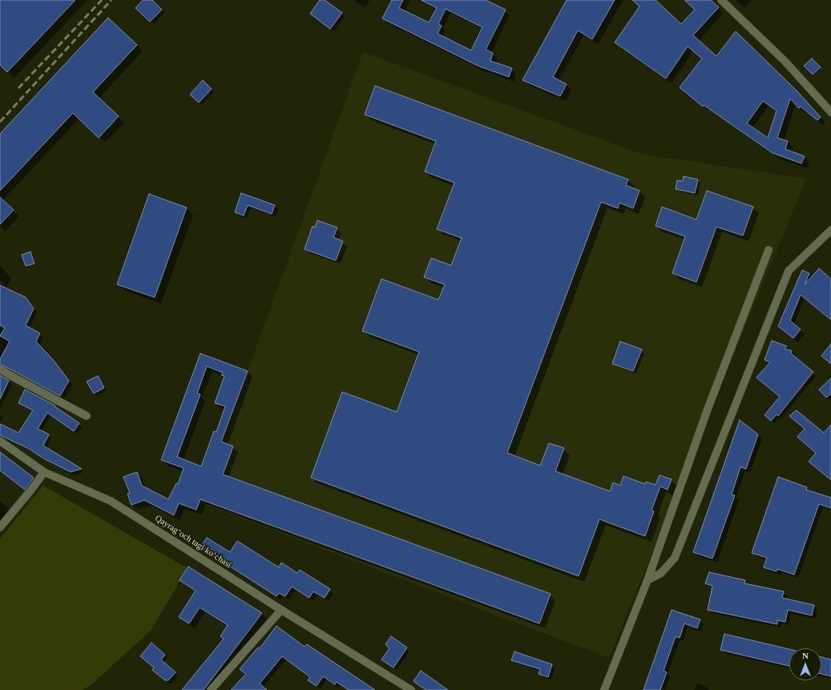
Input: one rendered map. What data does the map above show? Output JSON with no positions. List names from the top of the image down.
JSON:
{
  "streets": {
    "street": ["Qayragʻoch tagi koʻchasi"]
  },
  "north": "top"
}
